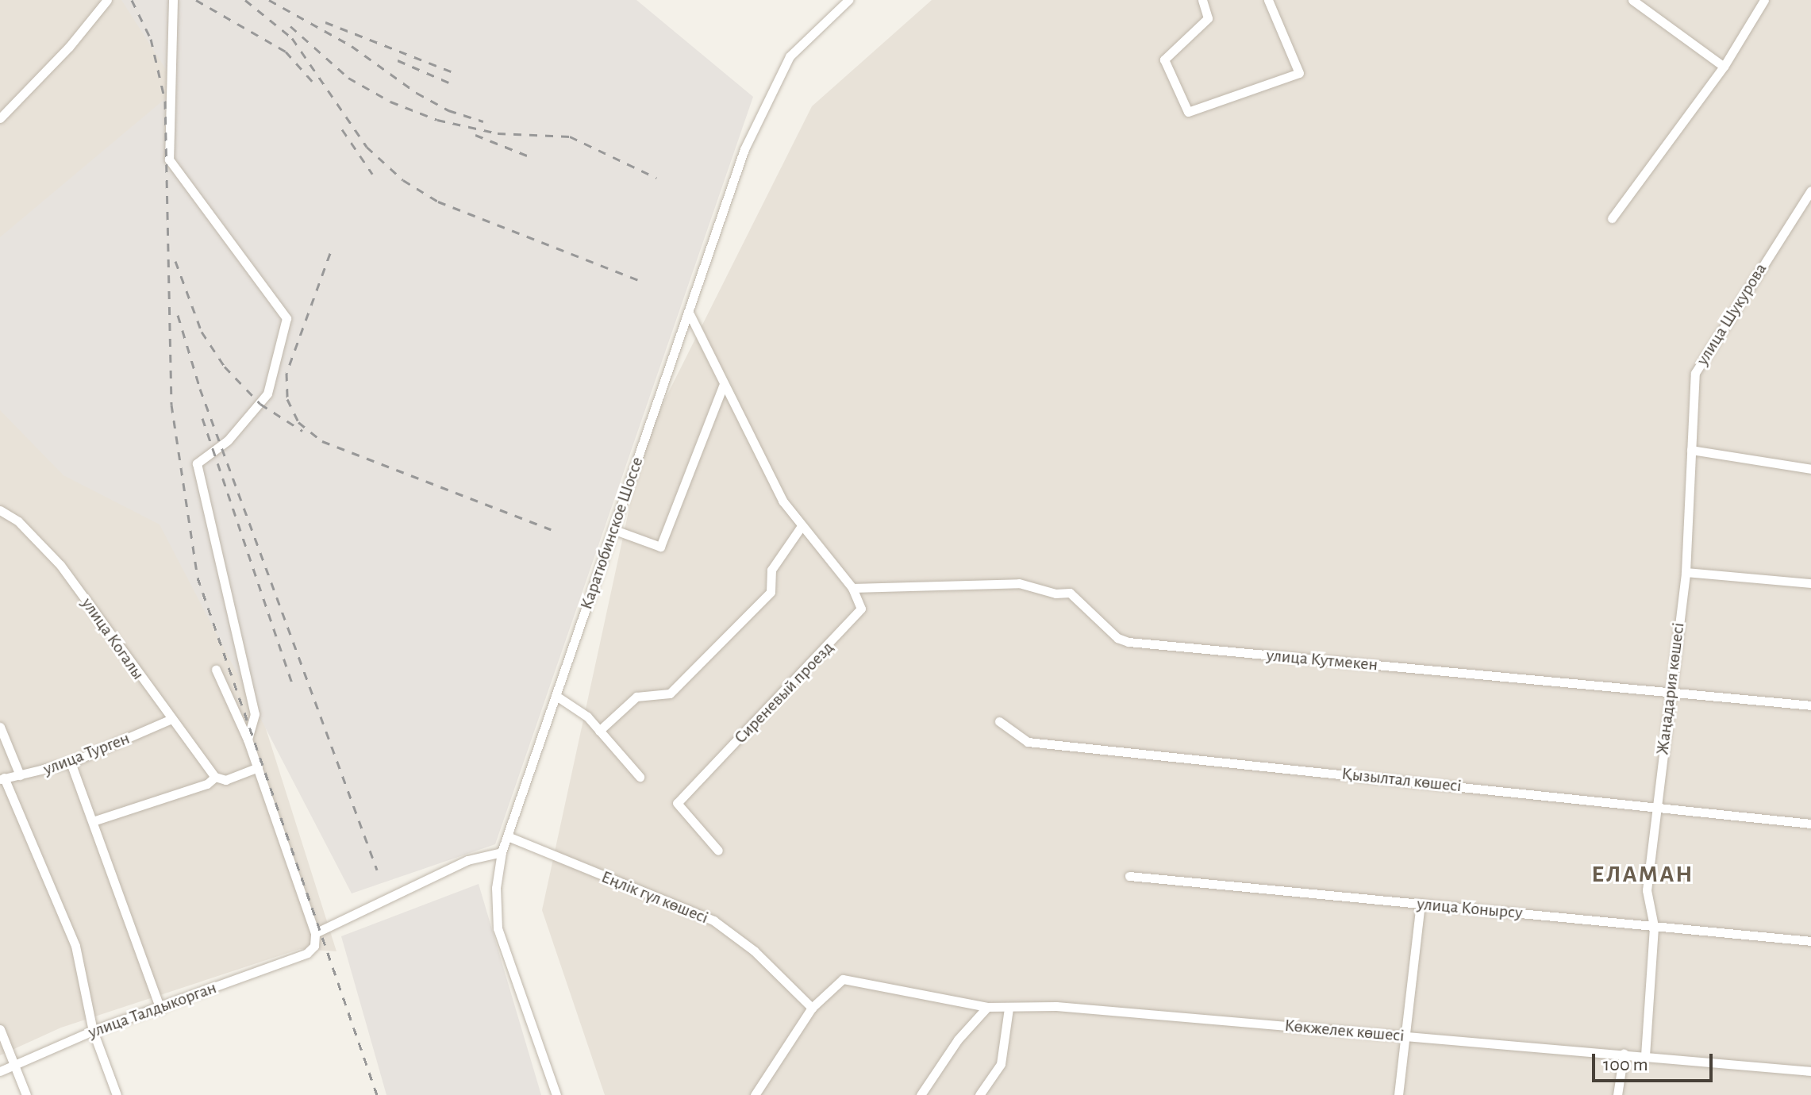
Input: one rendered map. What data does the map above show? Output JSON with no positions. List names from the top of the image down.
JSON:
{
  "streets": {
    "street": [
      "улица Шукурова",
      "Каратюбинское Шоссе",
      "улица Когалы",
      "улица Кутмекен",
      "Жаңадария көшесі",
      "Сиреневый проезд",
      "улица Турген",
      "Қызылтал көшесі",
      "Еңлік гүл көшесі",
      "улица Конырсу",
      "улица Талдыкорган",
      "Көкжелек көшесі"
    ]
  },
  "crossings": [
    ["улица Шукурова", "Жаңадария көшесі"],
    ["Каратюбинское Шоссе", "Еңлік гүл көшесі"],
    ["улица Когалы", "улица Турген"],
    ["улица Кутмекен", "Жаңадария көшесі"],
    ["улица Кутмекен", "Сиреневый проезд"],
    ["Жаңадария көшесі", "Қызылтал көшесі"],
    ["Жаңадария көшесі", "улица Конырсу"],
    ["Жаңадария көшесі", "Көкжелек көшесі"],
    ["Еңлік гүл көшесі", "Көкжелек көшесі"]
  ],
  "districts": ["ЕЛАМАН"],
  "scale_bar": "100 m"
}
